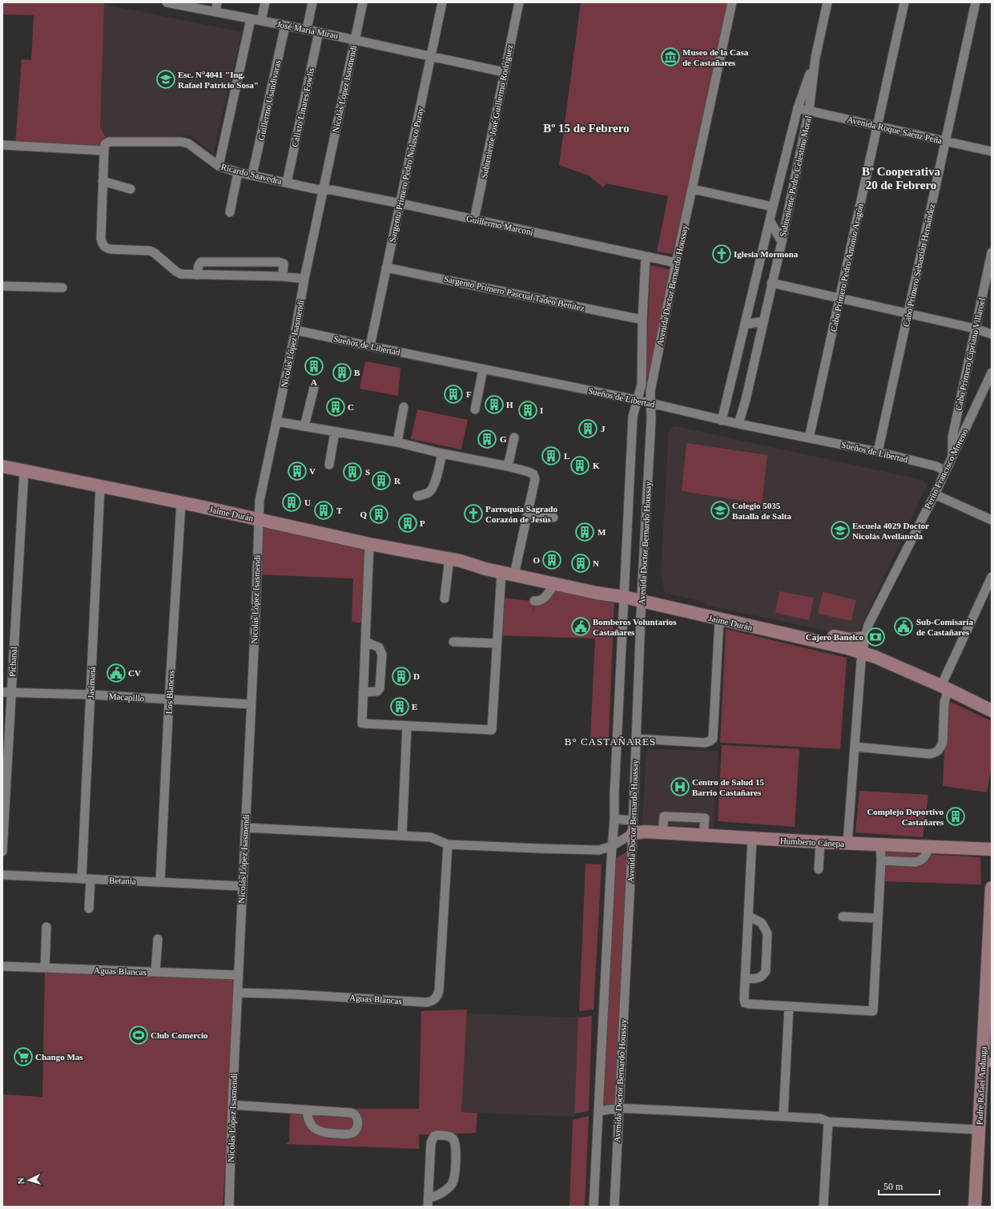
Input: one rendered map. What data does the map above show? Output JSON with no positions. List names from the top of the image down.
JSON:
{
  "streets": {
    "street": [
      "José María Mirau",
      "Nicolás López Isasmendi",
      "Guillermo Usandivaras",
      "Calixto Linares Fowlis",
      "Subteniente José Guillermo Rodríguez",
      "Avenida Roque Sáenz Peña",
      "Ricardo Saavedra",
      "Sargento Primero Pedro Nolasco Puray",
      "Subteniente Pedro Celestino Moral",
      "Guillermo Marconi",
      "Cabo Primero Sebastián Hernández",
      "Cabo Primero Pedro Antonio Aragón",
      "Avenida Doctor Bernardo Houssay",
      "Sargento Primero Pascual Tadeo Benítez",
      "Sueños de Libertad",
      "Cabo Primero Cipriano Villaroel",
      "Perito Francisco Moreno",
      "Jaime Durán",
      "Pichanal",
      "Jasimaná",
      "Los Blancos",
      "Macapillo",
      "Humberto Cánepa",
      "Betania",
      "Aguas Blancas",
      "Padre Rafael Anduaga"
    ]
  },
  "crossings": [
    ["José María Mirau", "Nicolás López Isasmendi"],
    ["José María Mirau", "Guillermo Usandivaras"],
    ["José María Mirau", "Calixto Linares Fowlis"],
    ["José María Mirau", "Subteniente José Guillermo Rodríguez"],
    ["José María Mirau", "Sargento Primero Pedro Nolasco Puray"],
    ["Nicolás López Isasmendi", "Ricardo Saavedra"],
    ["Nicolás López Isasmendi", "Guillermo Marconi"],
    ["Nicolás López Isasmendi", "Sueños de Libertad"],
    ["Nicolás López Isasmendi", "Jaime Durán"],
    ["Nicolás López Isasmendi", "Macapillo"],
    ["Nicolás López Isasmendi", "Betania"],
    ["Nicolás López Isasmendi", "Aguas Blancas"],
    ["Guillermo Usandivaras", "Ricardo Saavedra"],
    ["Calixto Linares Fowlis", "Ricardo Saavedra"],
    ["Subteniente José Guillermo Rodríguez", "Guillermo Marconi"],
    ["Avenida Roque Sáenz Peña", "Subteniente Pedro Celestino Moral"],
    ["Avenida Roque Sáenz Peña", "Cabo Primero Sebastián Hernández"],
    ["Avenida Roque Sáenz Peña", "Cabo Primero Pedro Antonio Aragón"],
    ["Ricardo Saavedra", "Guillermo Marconi"],
    ["Sargento Primero Pedro Nolasco Puray", "Guillermo Marconi"],
    ["Sargento Primero Pedro Nolasco Puray", "Sargento Primero Pascual Tadeo Benítez"],
    ["Sargento Primero Pedro Nolasco Puray", "Sueños de Libertad"],
    ["Subteniente Pedro Celestino Moral", "Sueños de Libertad"],
    ["Guillermo Marconi", "Avenida Doctor Bernardo Houssay"],
    ["Cabo Primero Sebastián Hernández", "Sueños de Libertad"],
    ["Cabo Primero Pedro Antonio Aragón", "Sueños de Libertad"],
    ["Avenida Doctor Bernardo Houssay", "Sargento Primero Pascual Tadeo Benítez"],
    ["Avenida Doctor Bernardo Houssay", "Sueños de Libertad"],
    ["Avenida Doctor Bernardo Houssay", "Jaime Durán"],
    ["Avenida Doctor Bernardo Houssay", "Humberto Cánepa"],
    ["Sueños de Libertad", "Perito Francisco Moreno"],
    ["Cabo Primero Cipriano Villaroel", "Perito Francisco Moreno"],
    ["Perito Francisco Moreno", "Jaime Durán"],
    ["Perito Francisco Moreno", "Humberto Cánepa"],
    ["Jaime Durán", "Pichanal"],
    ["Jaime Durán", "Jasimaná"],
    ["Jaime Durán", "Los Blancos"],
    ["Pichanal", "Macapillo"],
    ["Jasimaná", "Macapillo"],
    ["Jasimaná", "Betania"],
    ["Los Blancos", "Macapillo"],
    ["Los Blancos", "Betania"]
  ],
  "districts": ["Bº 15 de Febrero", "Bº Cooperativa 20 de Febrero", "B° CASTAÑARES"],
  "places": {
    "museum": ["Museo de la Casa de Castañares"],
    "school or university": ["Esc. N°4041 \"Ing. Rafael Patricio Sosa\"", "Colegio 5035 Batalla de Salta", "Escuela 4029 Doctor Nicolás Avellaneda"],
    "church": ["Iglesia Mormona", "Parroquía Sagrado Corazón de Jesús"],
    "building": [
      "A",
      "B",
      "F",
      "H",
      "C",
      "I",
      "J",
      "G",
      "L",
      "K",
      "V",
      "S",
      "R",
      "U",
      "T",
      "Q",
      "P",
      "M",
      "O",
      "N",
      "D",
      "E",
      "Complejo Deportivo Castañares"
    ],
    "public building": ["Bomberos Voluntarios Castañares", "Sub-Comisaría de Castañares", "CV"],
    "bank": ["Cajero Banelco"],
    "hospital": ["Centro de Salud 15 Barrio Castañares"],
    "sports": ["Club Comercio"],
    "supermarket": ["Chango Mas"]
  },
  "scale_bar": "50 m",
  "north": "left"
}
